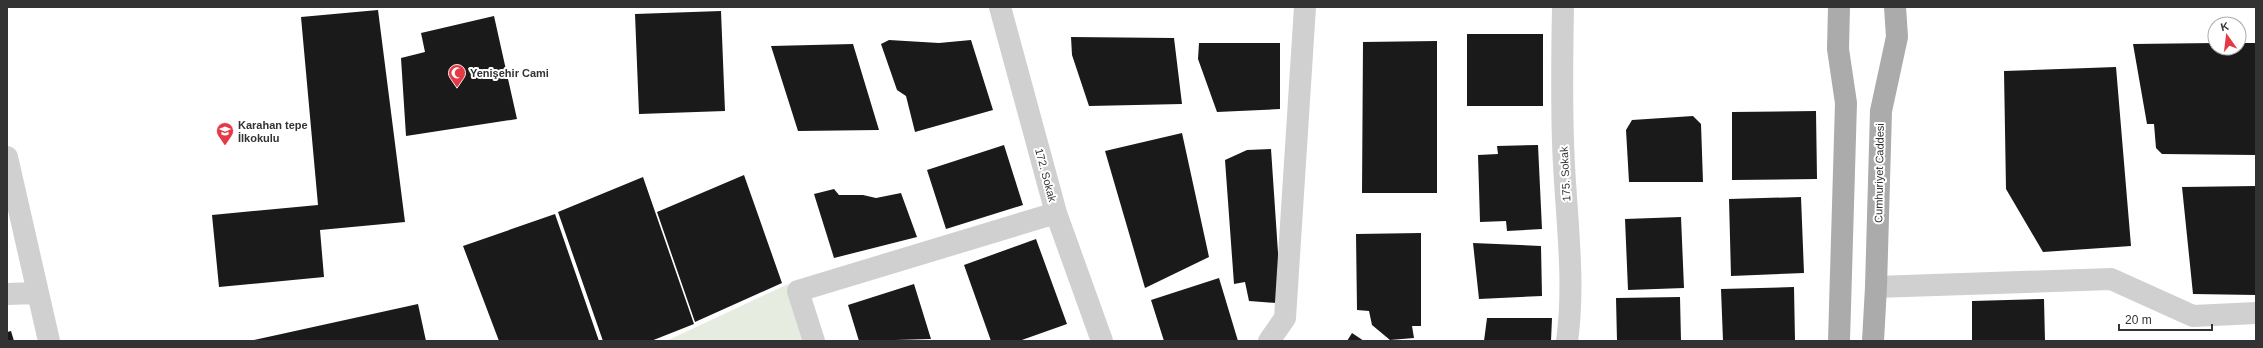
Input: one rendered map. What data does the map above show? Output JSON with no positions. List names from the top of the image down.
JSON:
{
  "streets": {
    "main road": ["Cumhuriyet Caddesi"],
    "street": ["175. Sokak", "172. Sokak"]
  },
  "places": {
    "mosque": ["Yenişehir Cami"],
    "school or university": ["Karahan tepe İlkokulu"]
  },
  "scale_bar": "20 m",
  "north": "top"
}
